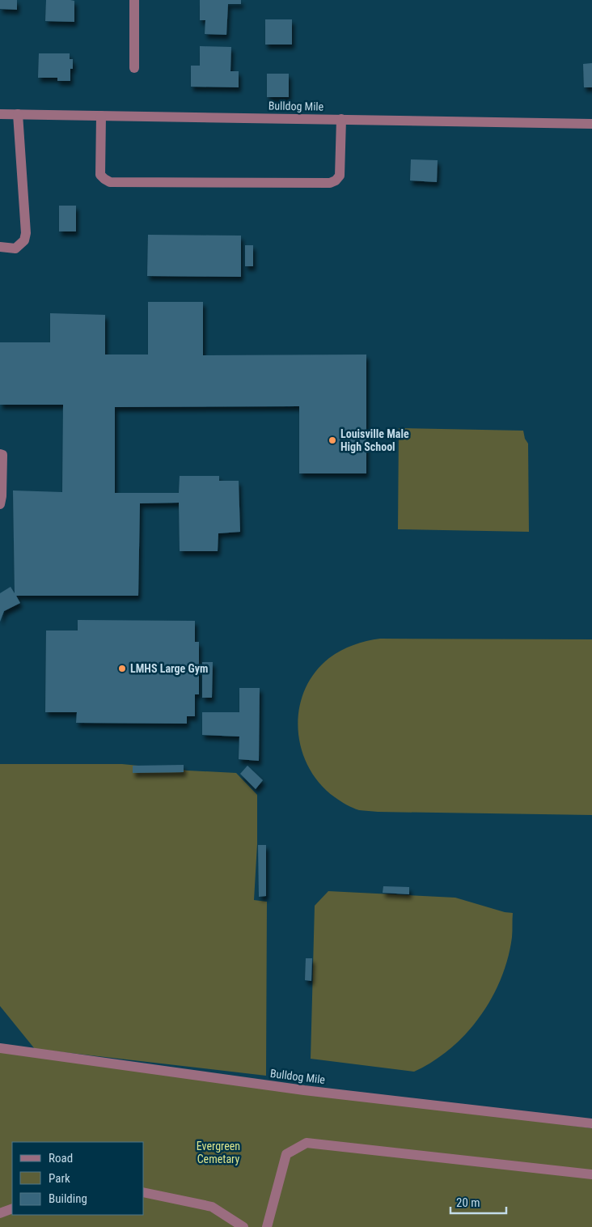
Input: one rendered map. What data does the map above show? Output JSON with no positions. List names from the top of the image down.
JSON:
{
  "streets": {
    "street": ["Bulldog Mile"]
  },
  "parks": ["Evergreen Cemetary"],
  "places": ["Louisville Male High School", "LMHS Large Gym"],
  "legend": ["Road", "Park", "Building"],
  "scale_bar": "20 m"
}
